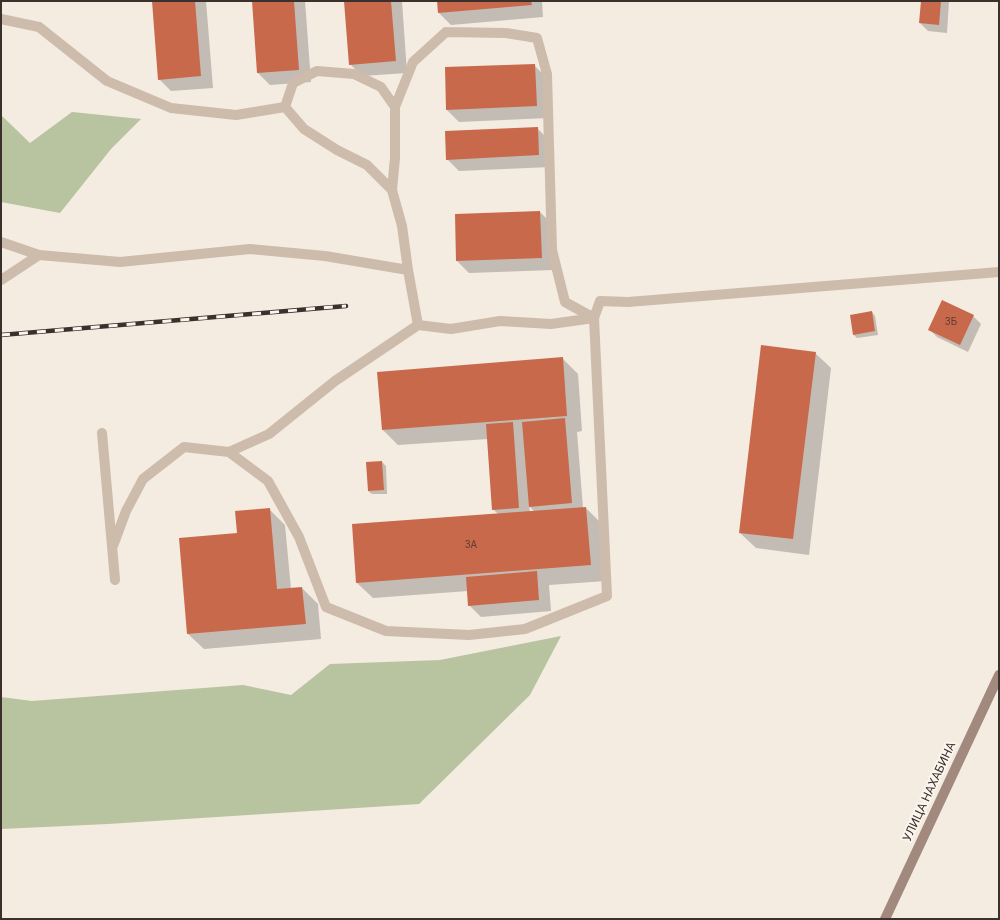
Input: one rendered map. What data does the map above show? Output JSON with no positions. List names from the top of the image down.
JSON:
{
  "streets": {
    "main road": ["УЛИЦА НАХАБИНА"]
  },
  "house_numbers": ["3Б", "3А"]
}
